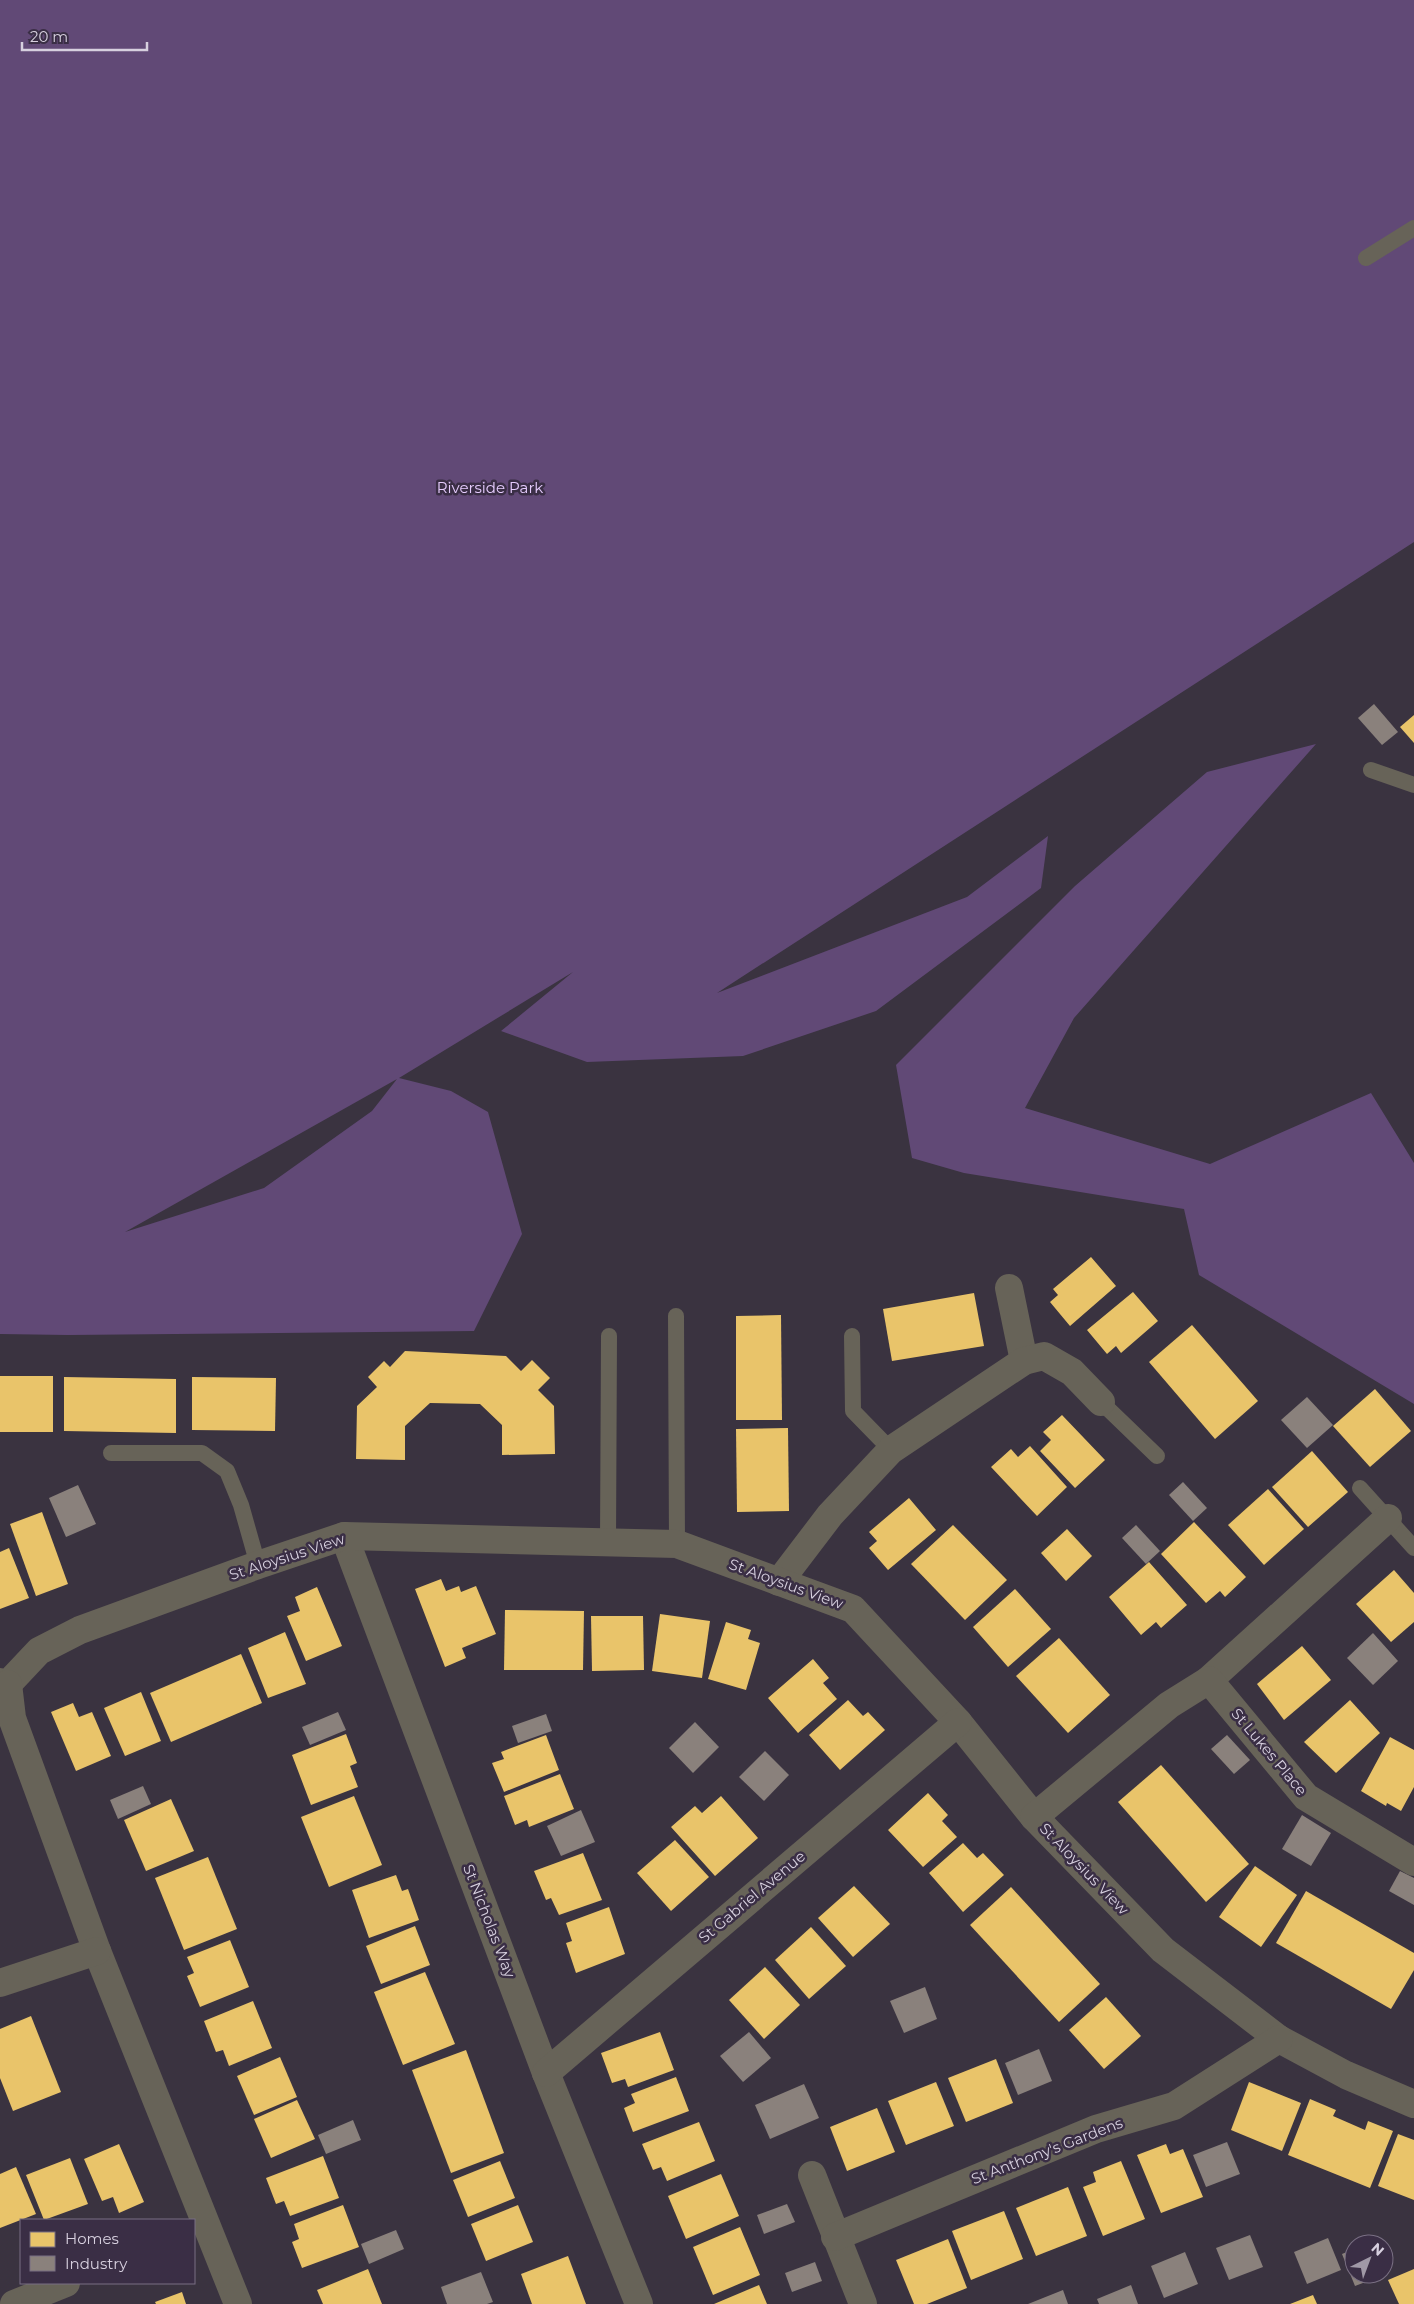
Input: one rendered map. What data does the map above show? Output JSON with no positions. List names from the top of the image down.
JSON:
{
  "streets": {
    "street": [
      "St Aloysius View",
      "St Lukes Place",
      "St Gabriel Avenue",
      "St Nicholas Way",
      "St Anthony's Gardens"
    ]
  },
  "crossings": [
    ["St Aloysius View", "St Gabriel Avenue"],
    ["St Aloysius View", "St Nicholas Way"],
    ["St Aloysius View", "St Anthony's Gardens"],
    ["St Gabriel Avenue", "St Nicholas Way"]
  ],
  "parks": ["Riverside Park"],
  "legend": ["Homes", "Industry"],
  "scale_bar": "20 m",
  "north": "top right"
}
